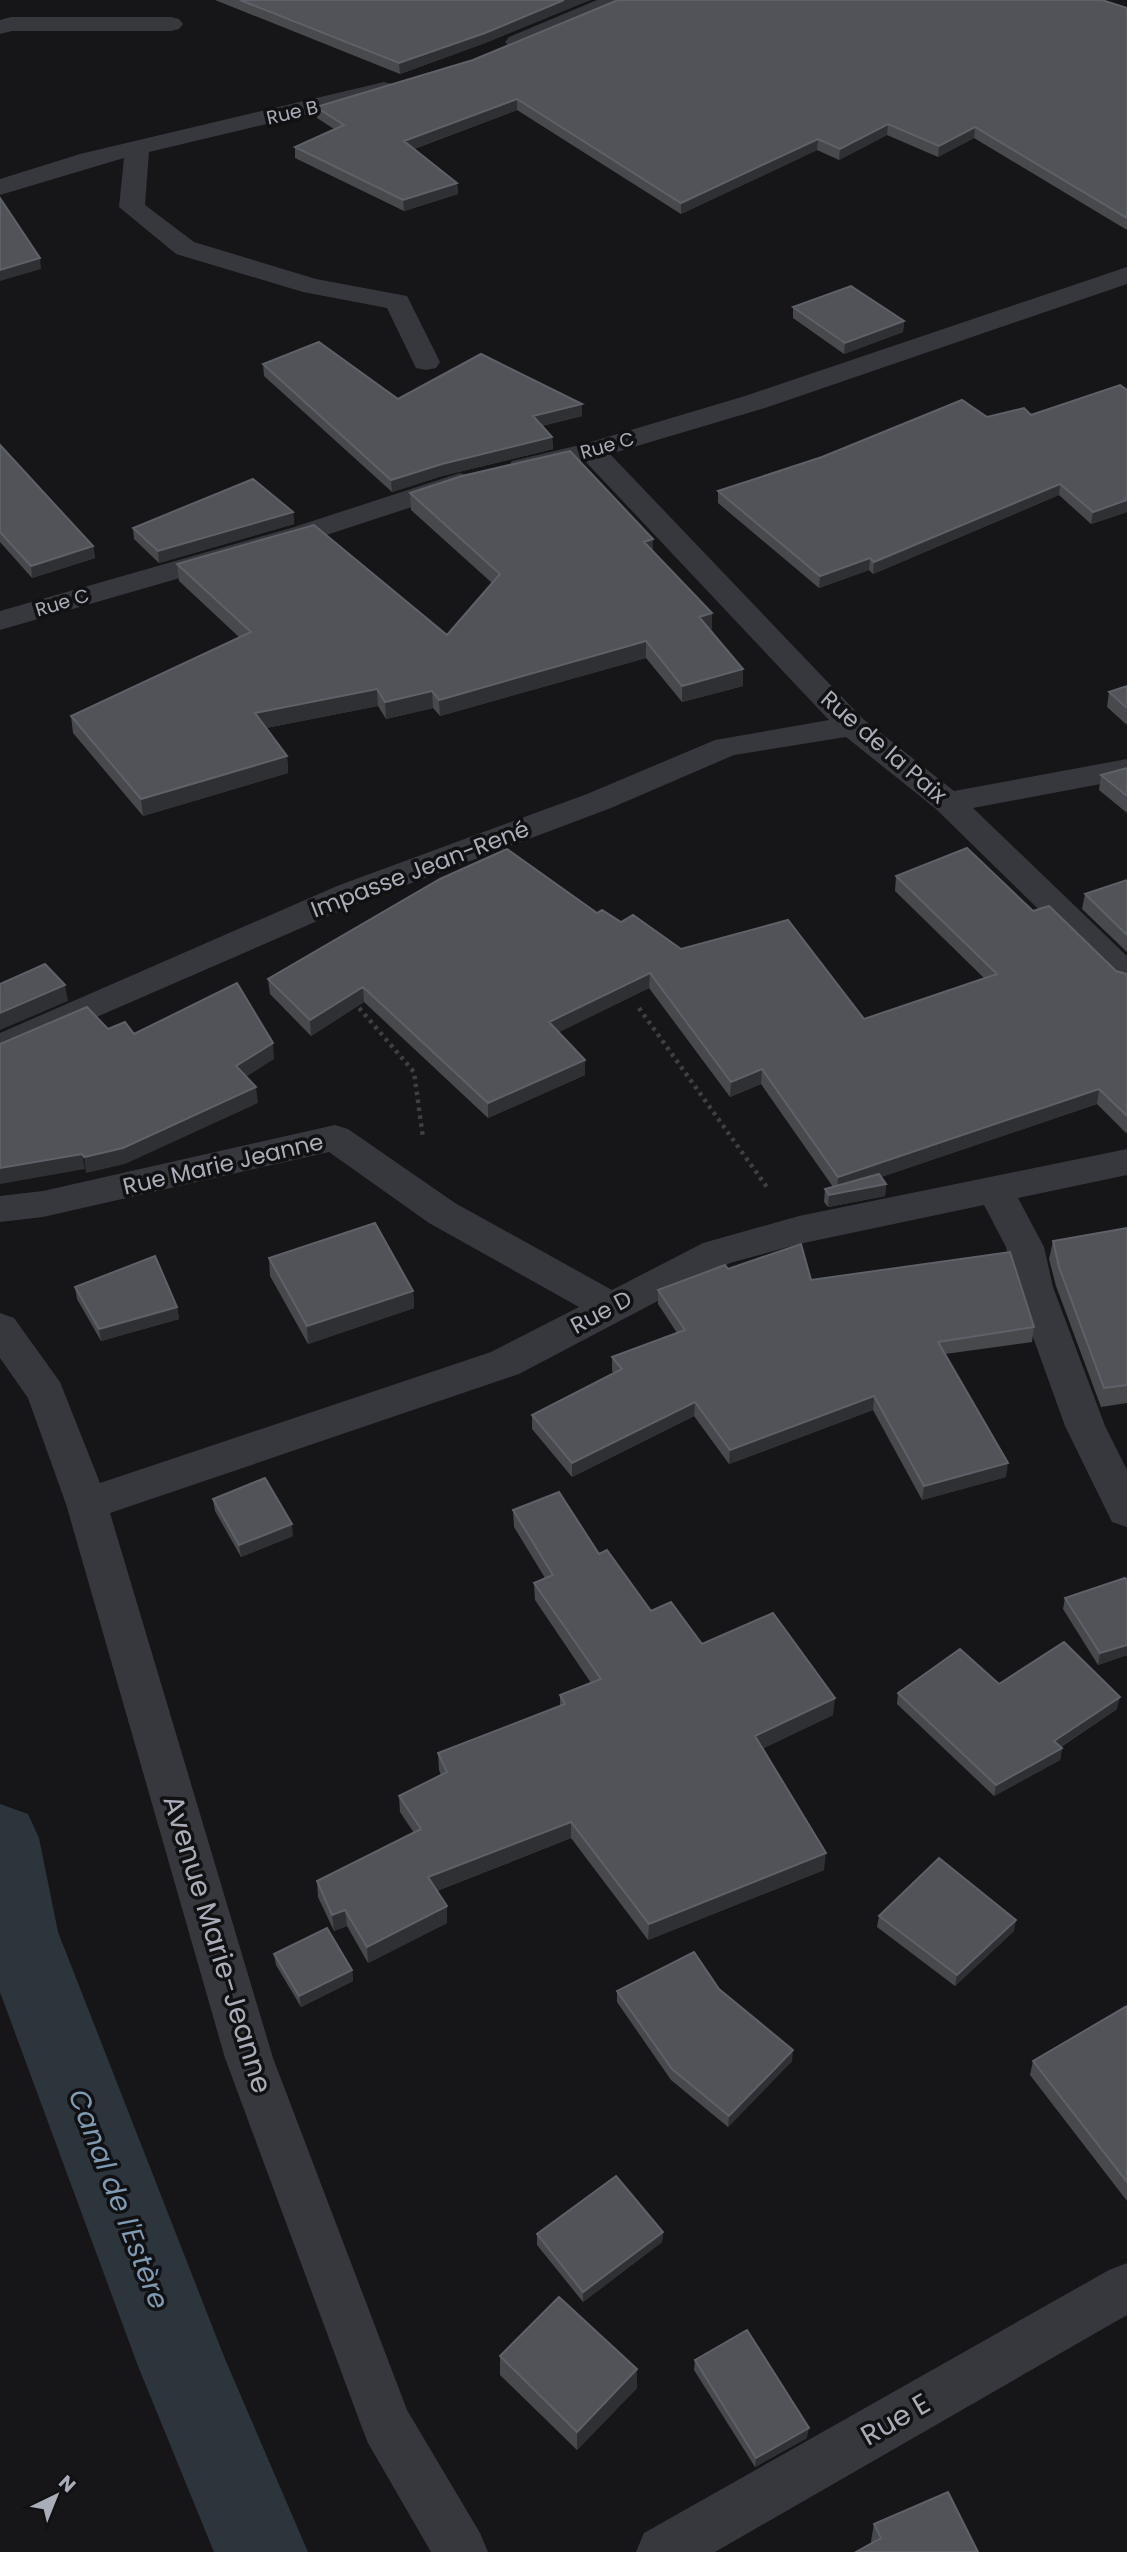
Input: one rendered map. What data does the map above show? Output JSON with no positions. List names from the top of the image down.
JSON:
{
  "streets": {
    "street": [
      "Rue B",
      "Rue C",
      "Rue de la Paix",
      "Impasse Jean-René",
      "Rue Marie Jeanne",
      "Rue D",
      "Avenue Marie-Jeanne",
      "Rue E"
    ]
  },
  "crossings": [
    ["Rue C", "Rue de la Paix"],
    ["Rue de la Paix", "Impasse Jean-René"],
    ["Rue Marie Jeanne", "Rue D"],
    ["Rue D", "Avenue Marie-Jeanne"]
  ],
  "water": ["Canal de l'Estère"],
  "north": "top right"
}
